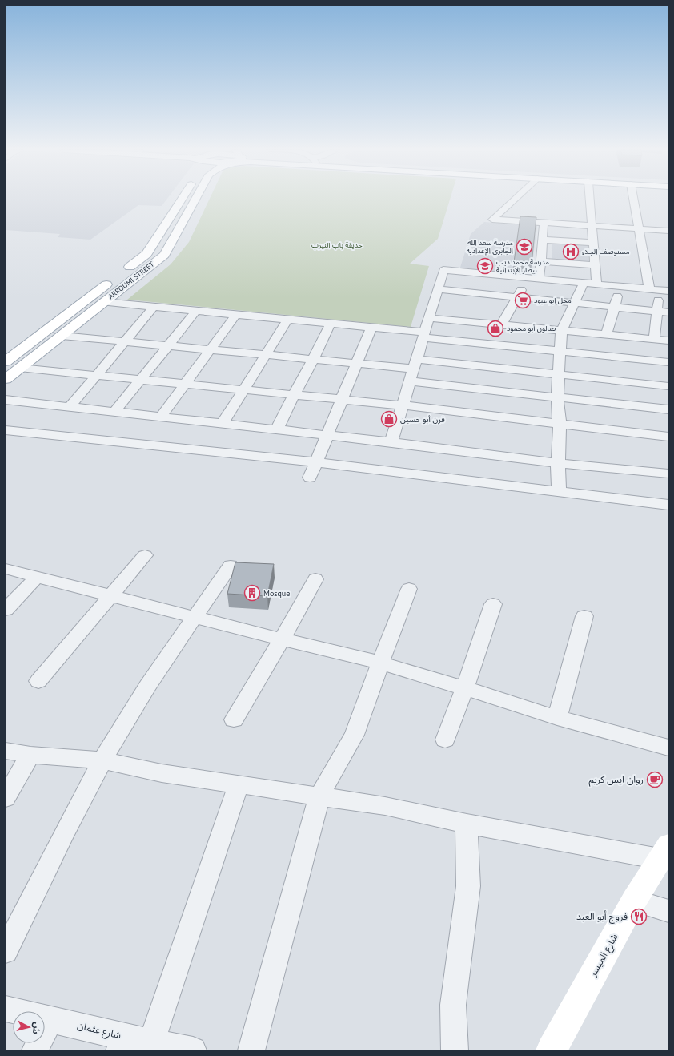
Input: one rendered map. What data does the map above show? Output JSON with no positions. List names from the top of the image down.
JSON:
{
  "streets": {
    "main road": ["ARROUMI STREET", "شارع الميسر"],
    "street": ["شارع عثمان"]
  },
  "parks": ["حديقة باب النيرب"],
  "places": {
    "school or university": ["مدرسة سعد الله الجابري الإعدادية", "مدرسة محمد ديب بيطار الإبتدائية"],
    "hospital": ["مسنوصف الجلاء"],
    "supermarket": ["محل ابو عبود"],
    "shop": ["صالون أبو محمود", "فرن أبو حسين"],
    "building": ["Mosque"],
    "cafe": ["روان ايس كريم"],
    "restaurant": ["فروج أبو العبد"]
  },
  "north": "right"
}
